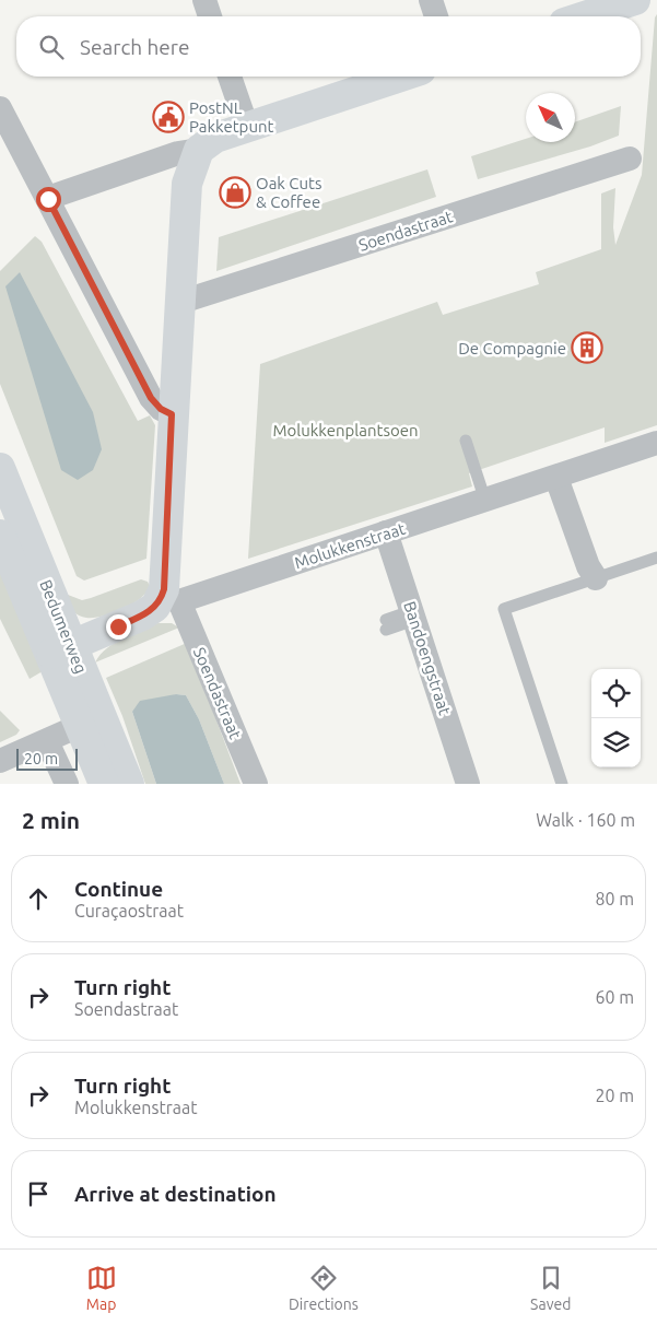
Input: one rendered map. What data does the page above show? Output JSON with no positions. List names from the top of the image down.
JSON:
{
  "streets": {
    "street": [
      "Soendastraat",
      "Molukkenstraat",
      "Bedumerweg",
      "Bandoengstraat"
    ]
  },
  "crossings": [
    ["Soendastraat", "Molukkenstraat"],
    ["Molukkenstraat", "Bedumerweg"],
    ["Molukkenstraat", "Bandoengstraat"]
  ],
  "parks": ["Molukkenplantsoen"],
  "places": {
    "public building": ["PostNL Pakketpunt"],
    "shop": ["Oak Cuts & Coffee"],
    "building": ["De Compagnie"]
  },
  "scale_bar": "20 m",
  "north": "top left",
  "page": {
    "search": "Search here",
    "scale": "20 m",
    "heading": ["2 min", "Walk · 160 m"],
    "list": [
      ["Continue", "Curaçaostraat", "80 m"],
      ["Turn right", "Soendastraat", "60 m"],
      ["Turn right", "Molukkenstraat", "20 m"],
      "Arrive at destination"
    ],
    "nav": ["Map", "Directions", "Saved"]
  }
}
